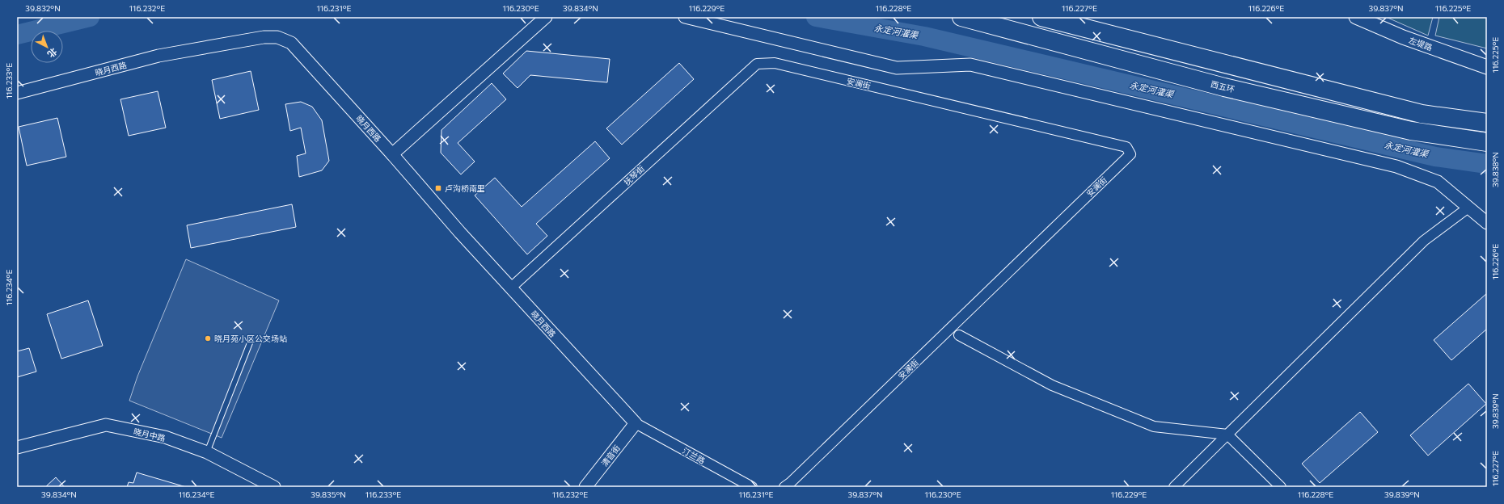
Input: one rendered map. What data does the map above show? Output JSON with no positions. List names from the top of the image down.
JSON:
{
  "streets": {
    "highway": ["西五环"],
    "main road": ["左堤路"],
    "street": [
      "晓月西路",
      "安澜街",
      "抚琴街",
      "晓月中路",
      "清音街",
      "汀兰路"
    ]
  },
  "crossings": [
    ["晓月西路", "抚琴街"],
    ["晓月西路", "清音街"],
    ["晓月西路", "汀兰路"],
    ["安澜街", "抚琴街"],
    ["清音街", "汀兰路"]
  ],
  "water": ["永定河灌渠"],
  "places": {
    "transit": ["卢沟桥南里"],
    "other": ["晓月苑小区公交场站"]
  },
  "north": "bottom right",
  "coordinates": [
    "39.832°N",
    "116.232°E",
    "116.231°E",
    "116.230°E",
    "39.834°N",
    "116.229°E",
    "116.228°E",
    "116.227°E",
    "116.226°E",
    "39.837°N",
    "116.225°E",
    "116.233°E",
    "39.838°N",
    "116.234°E",
    "39.839°N",
    "39.835°N"
  ]
}
